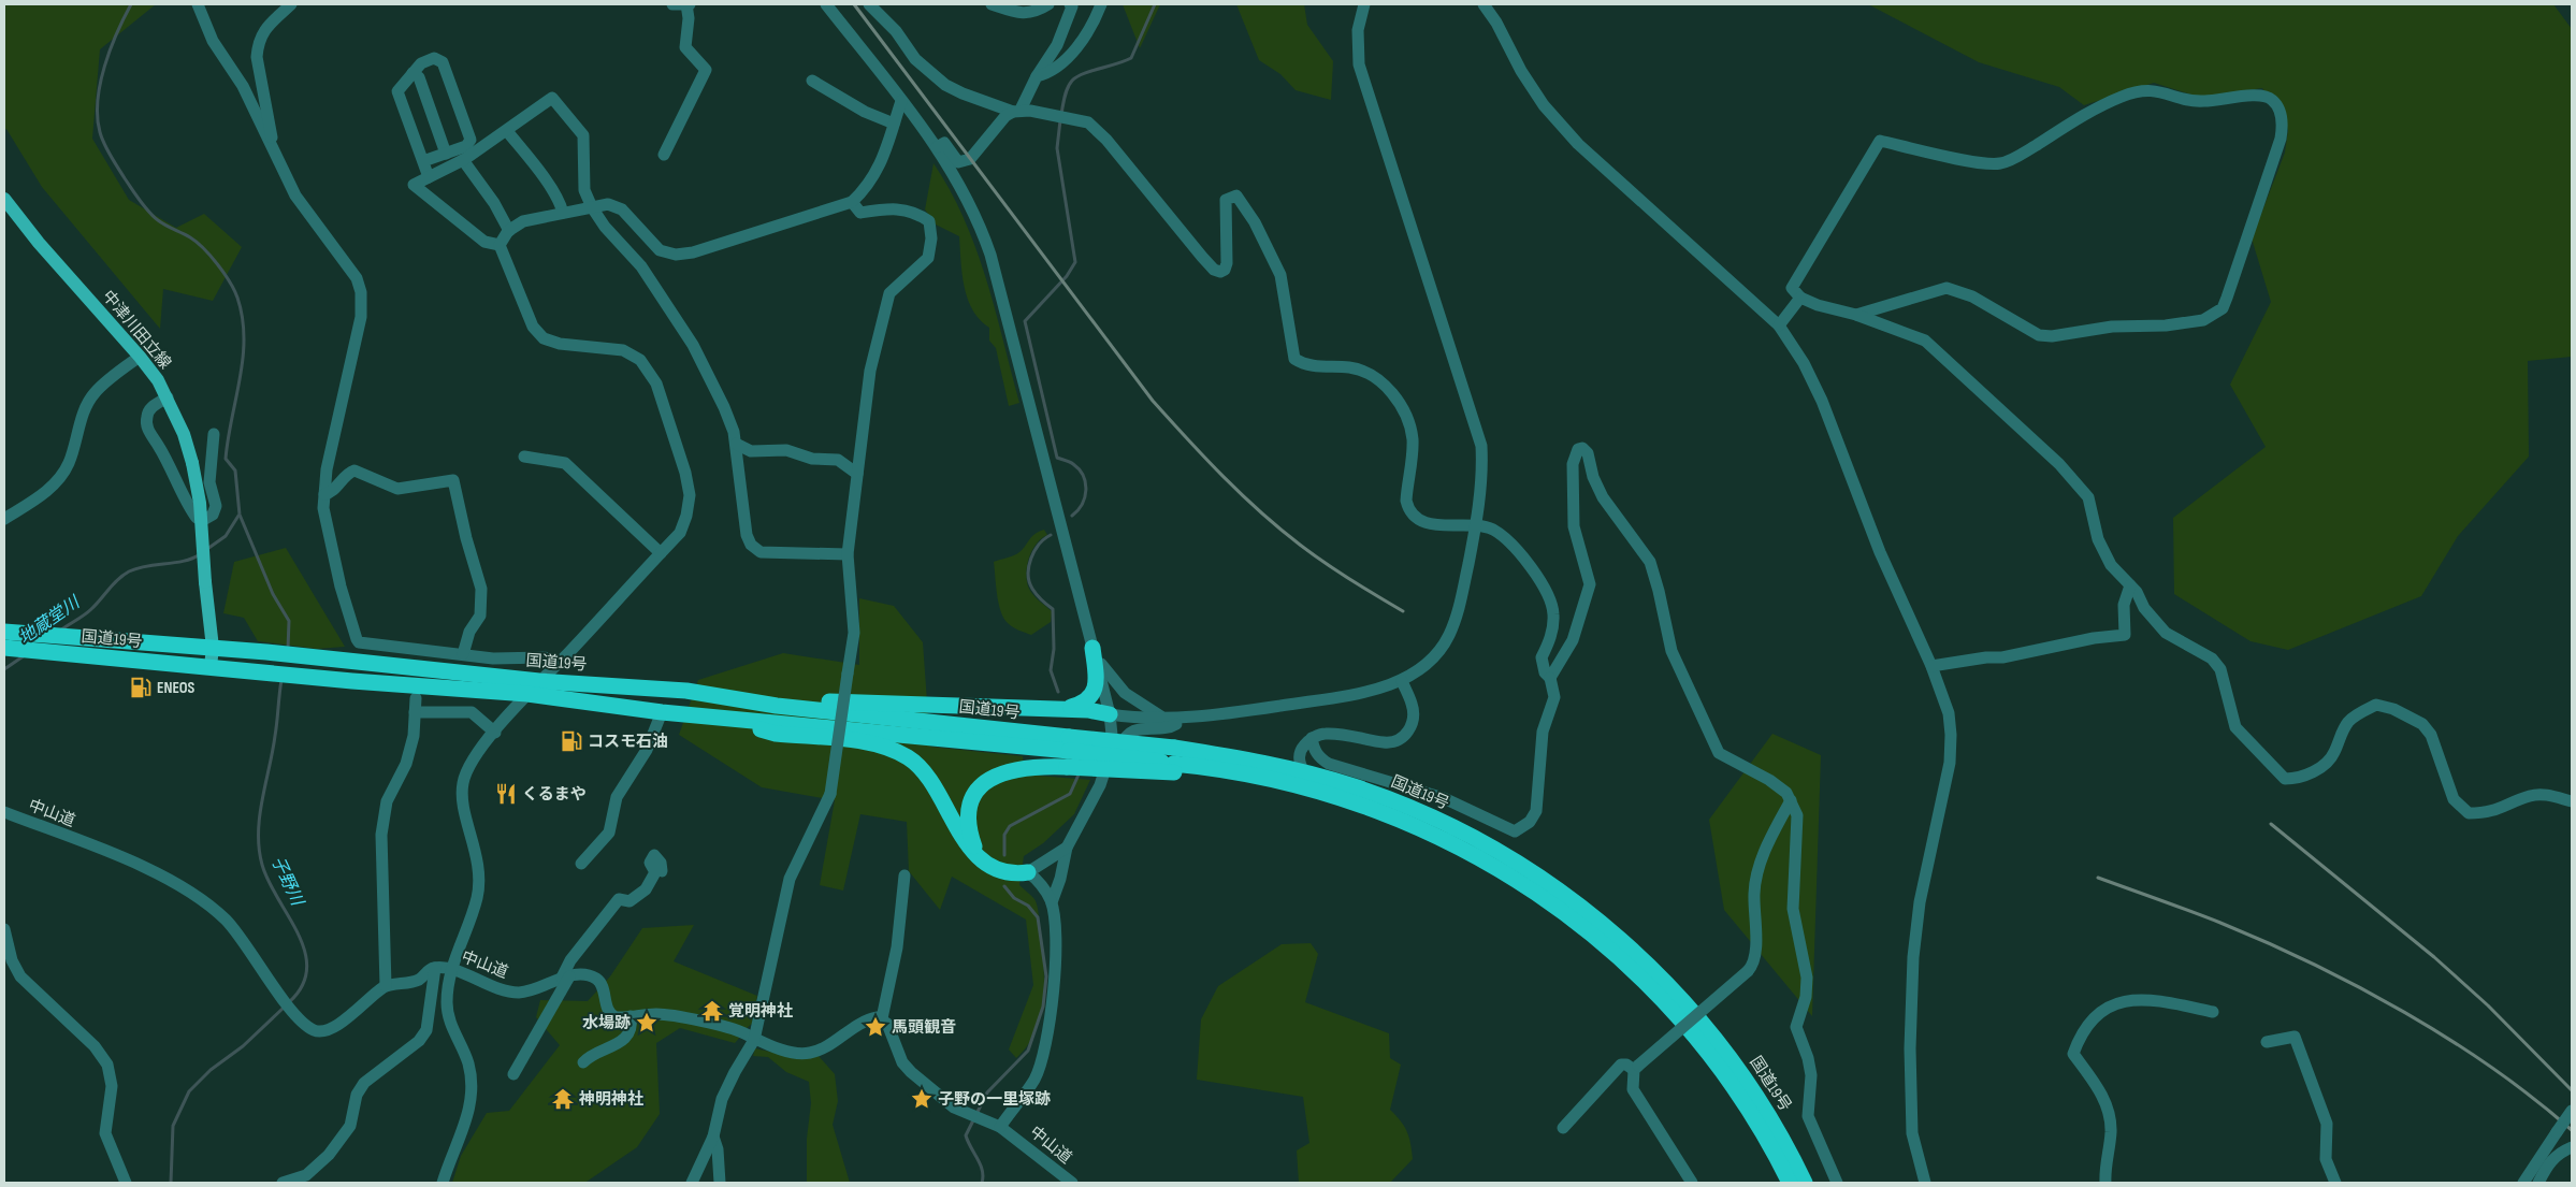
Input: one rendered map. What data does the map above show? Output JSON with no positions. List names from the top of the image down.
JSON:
{
  "streets": {
    "highway": ["国道19号"],
    "main road": ["中津川田立線"],
    "street": ["中山道"]
  },
  "crossings": [
    ["中津川田立線", "国道19号"]
  ],
  "water": ["地蔵堂川", "子野川"],
  "places": {
    "fuel station": ["ENEOS", "コスモ石油"],
    "restaurant": ["くるまや"],
    "temple": ["覚明神社", "神明神社"],
    "place": ["水場跡", "馬頭観音", "子野の一里塚跡"]
  }
}
